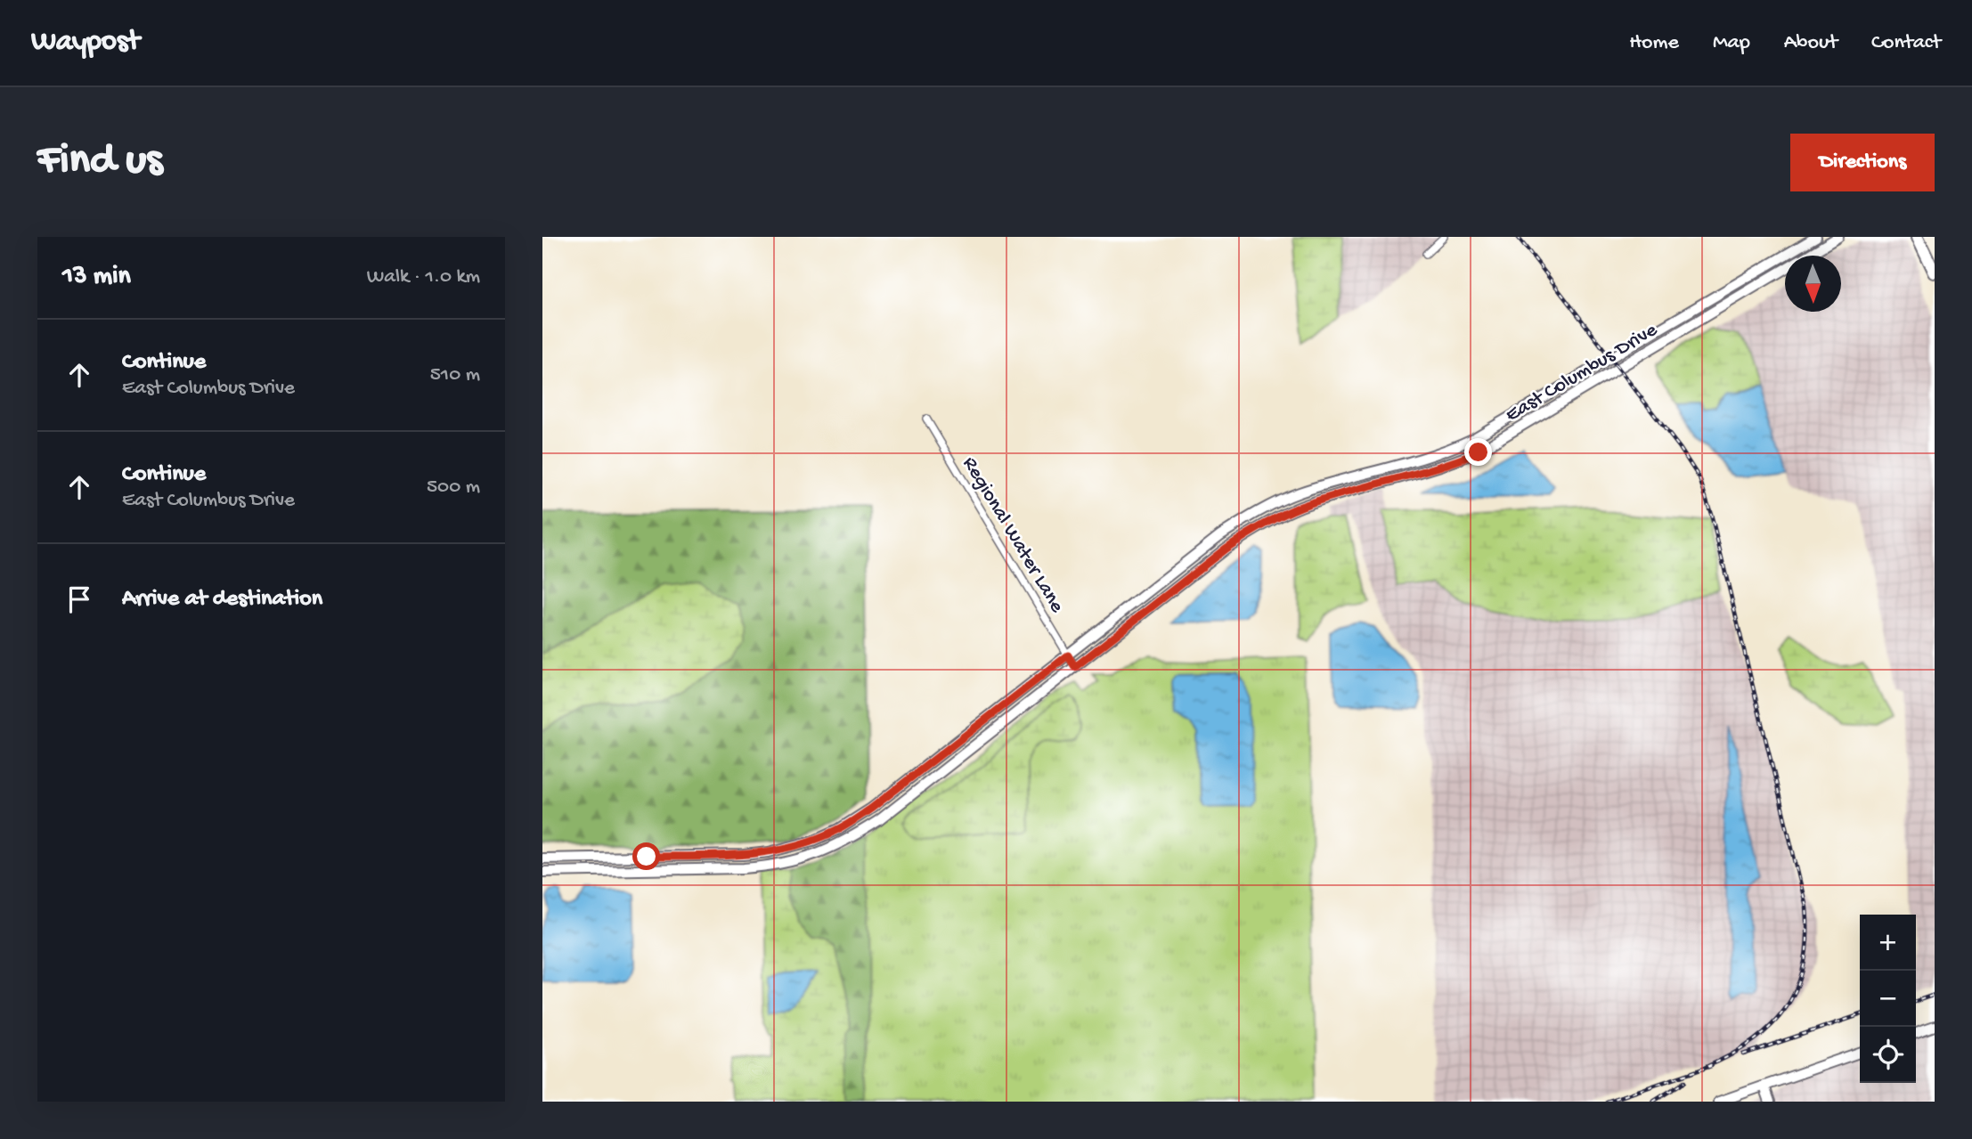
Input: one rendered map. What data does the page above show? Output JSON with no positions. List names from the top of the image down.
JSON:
{
  "streets": {
    "street": ["East Columbus Drive", "Regional Water Lane"]
  },
  "crossings": [
    ["East Columbus Drive", "Regional Water Lane"]
  ],
  "north": "bottom",
  "page": {
    "header": "Waypost",
    "nav": [
      "Home",
      "Map",
      "About",
      "Contact"
    ],
    "buttons": "Directions",
    "title": "Find us",
    "heading": ["13 min", "Walk · 1.0 km"],
    "list": [
      ["Continue", "East Columbus Drive", "510 m"],
      ["Continue", "East Columbus Drive", "500 m"],
      "Arrive at destination"
    ],
    "map_buttons": ["+", "−"]
  }
}
